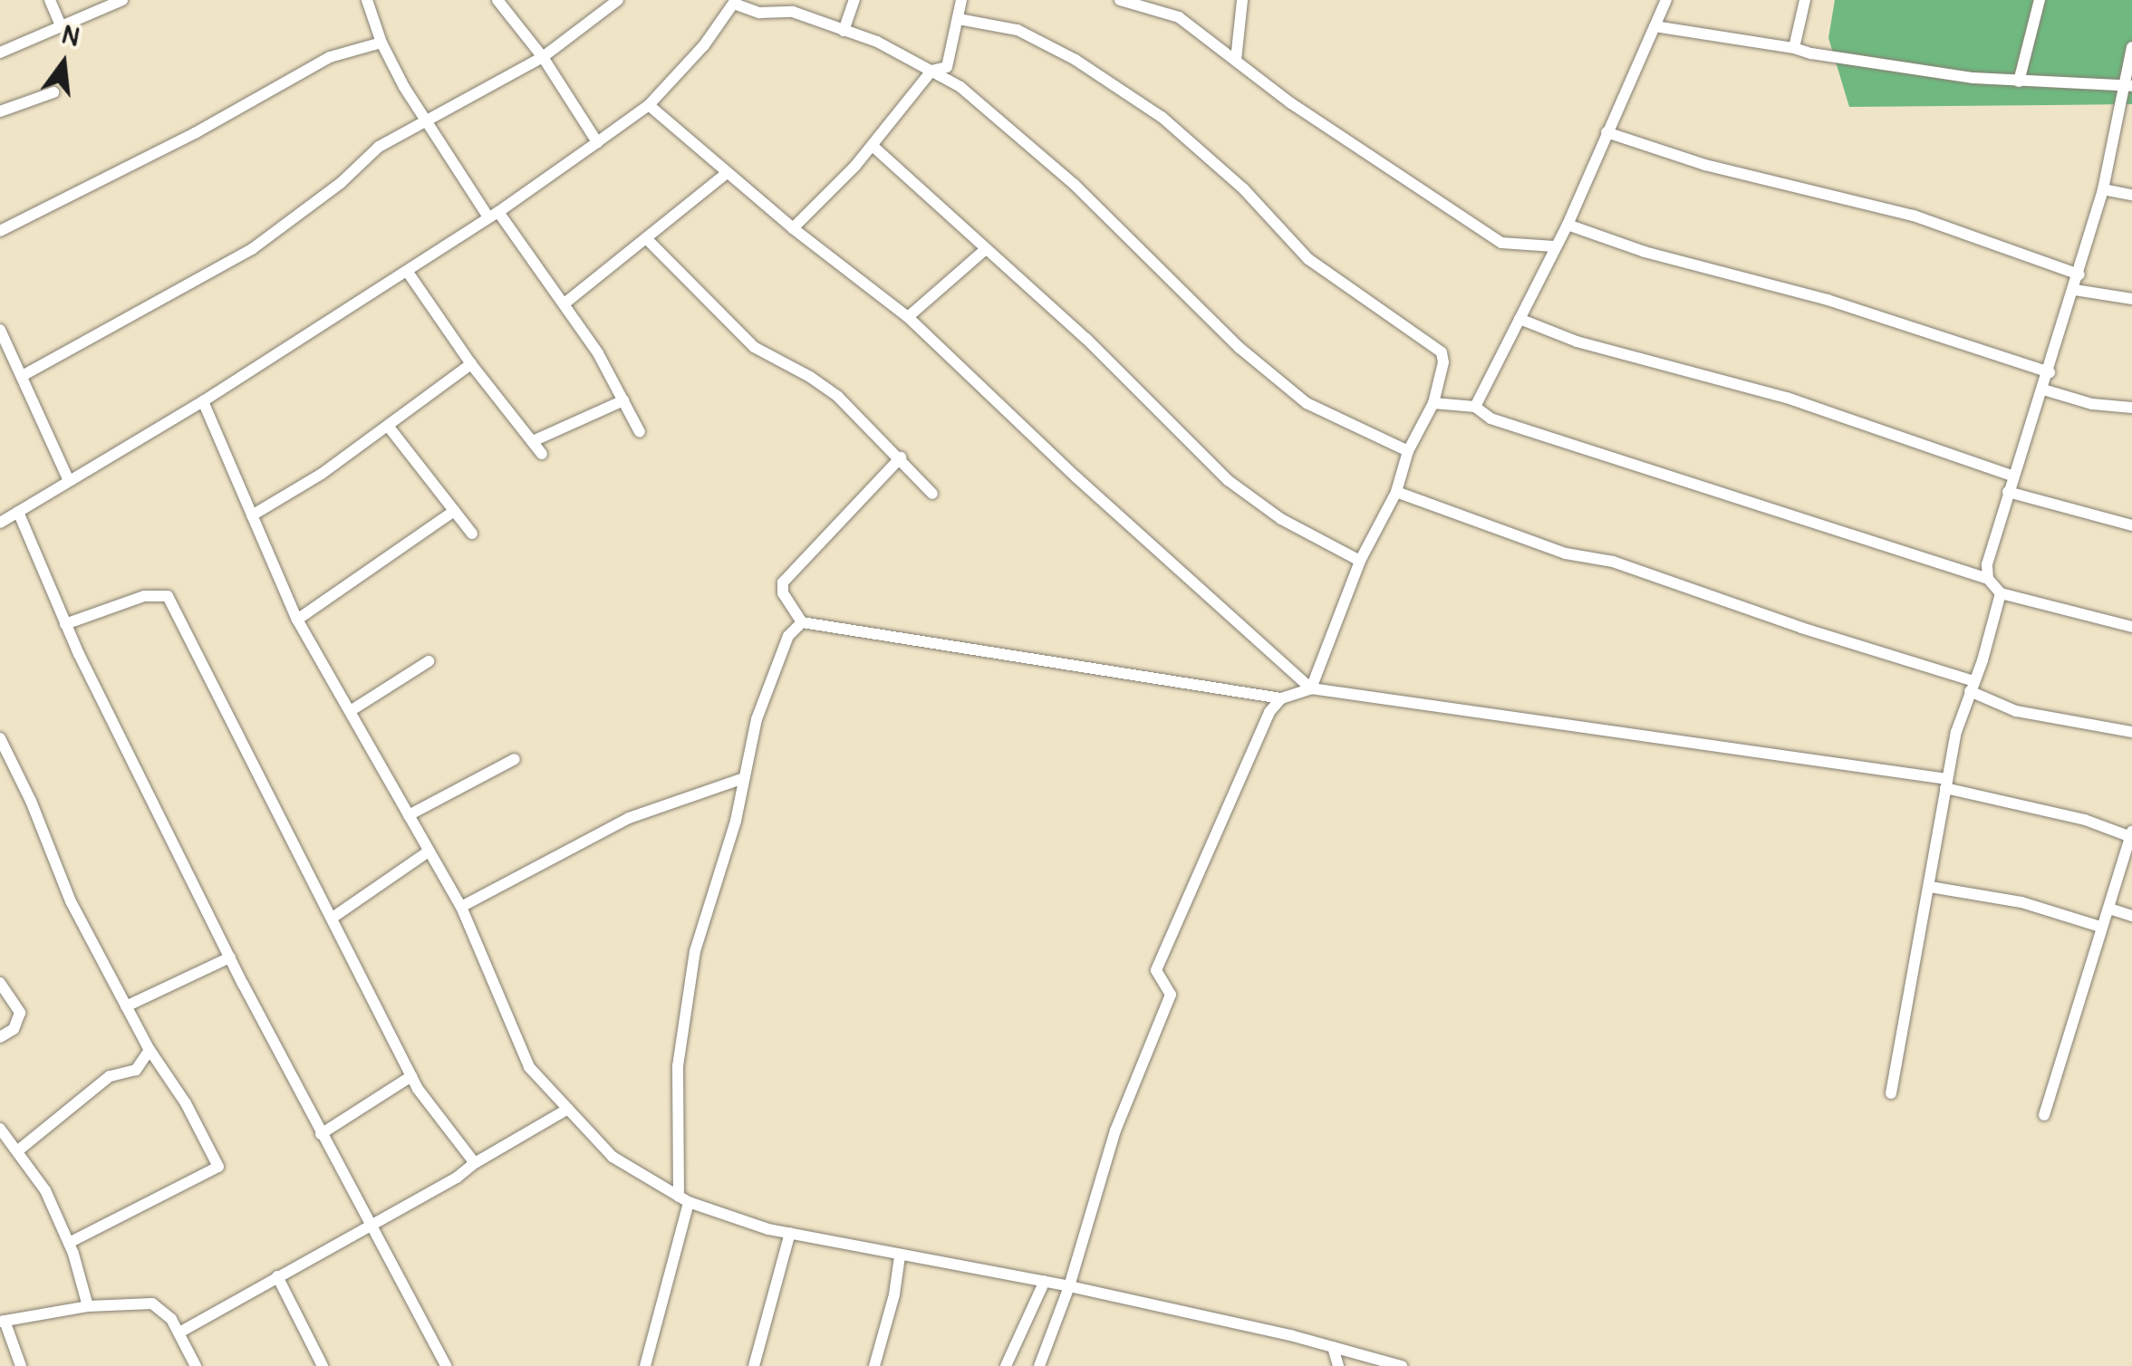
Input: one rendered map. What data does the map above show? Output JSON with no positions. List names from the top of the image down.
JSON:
{
  "north": "top"
}
